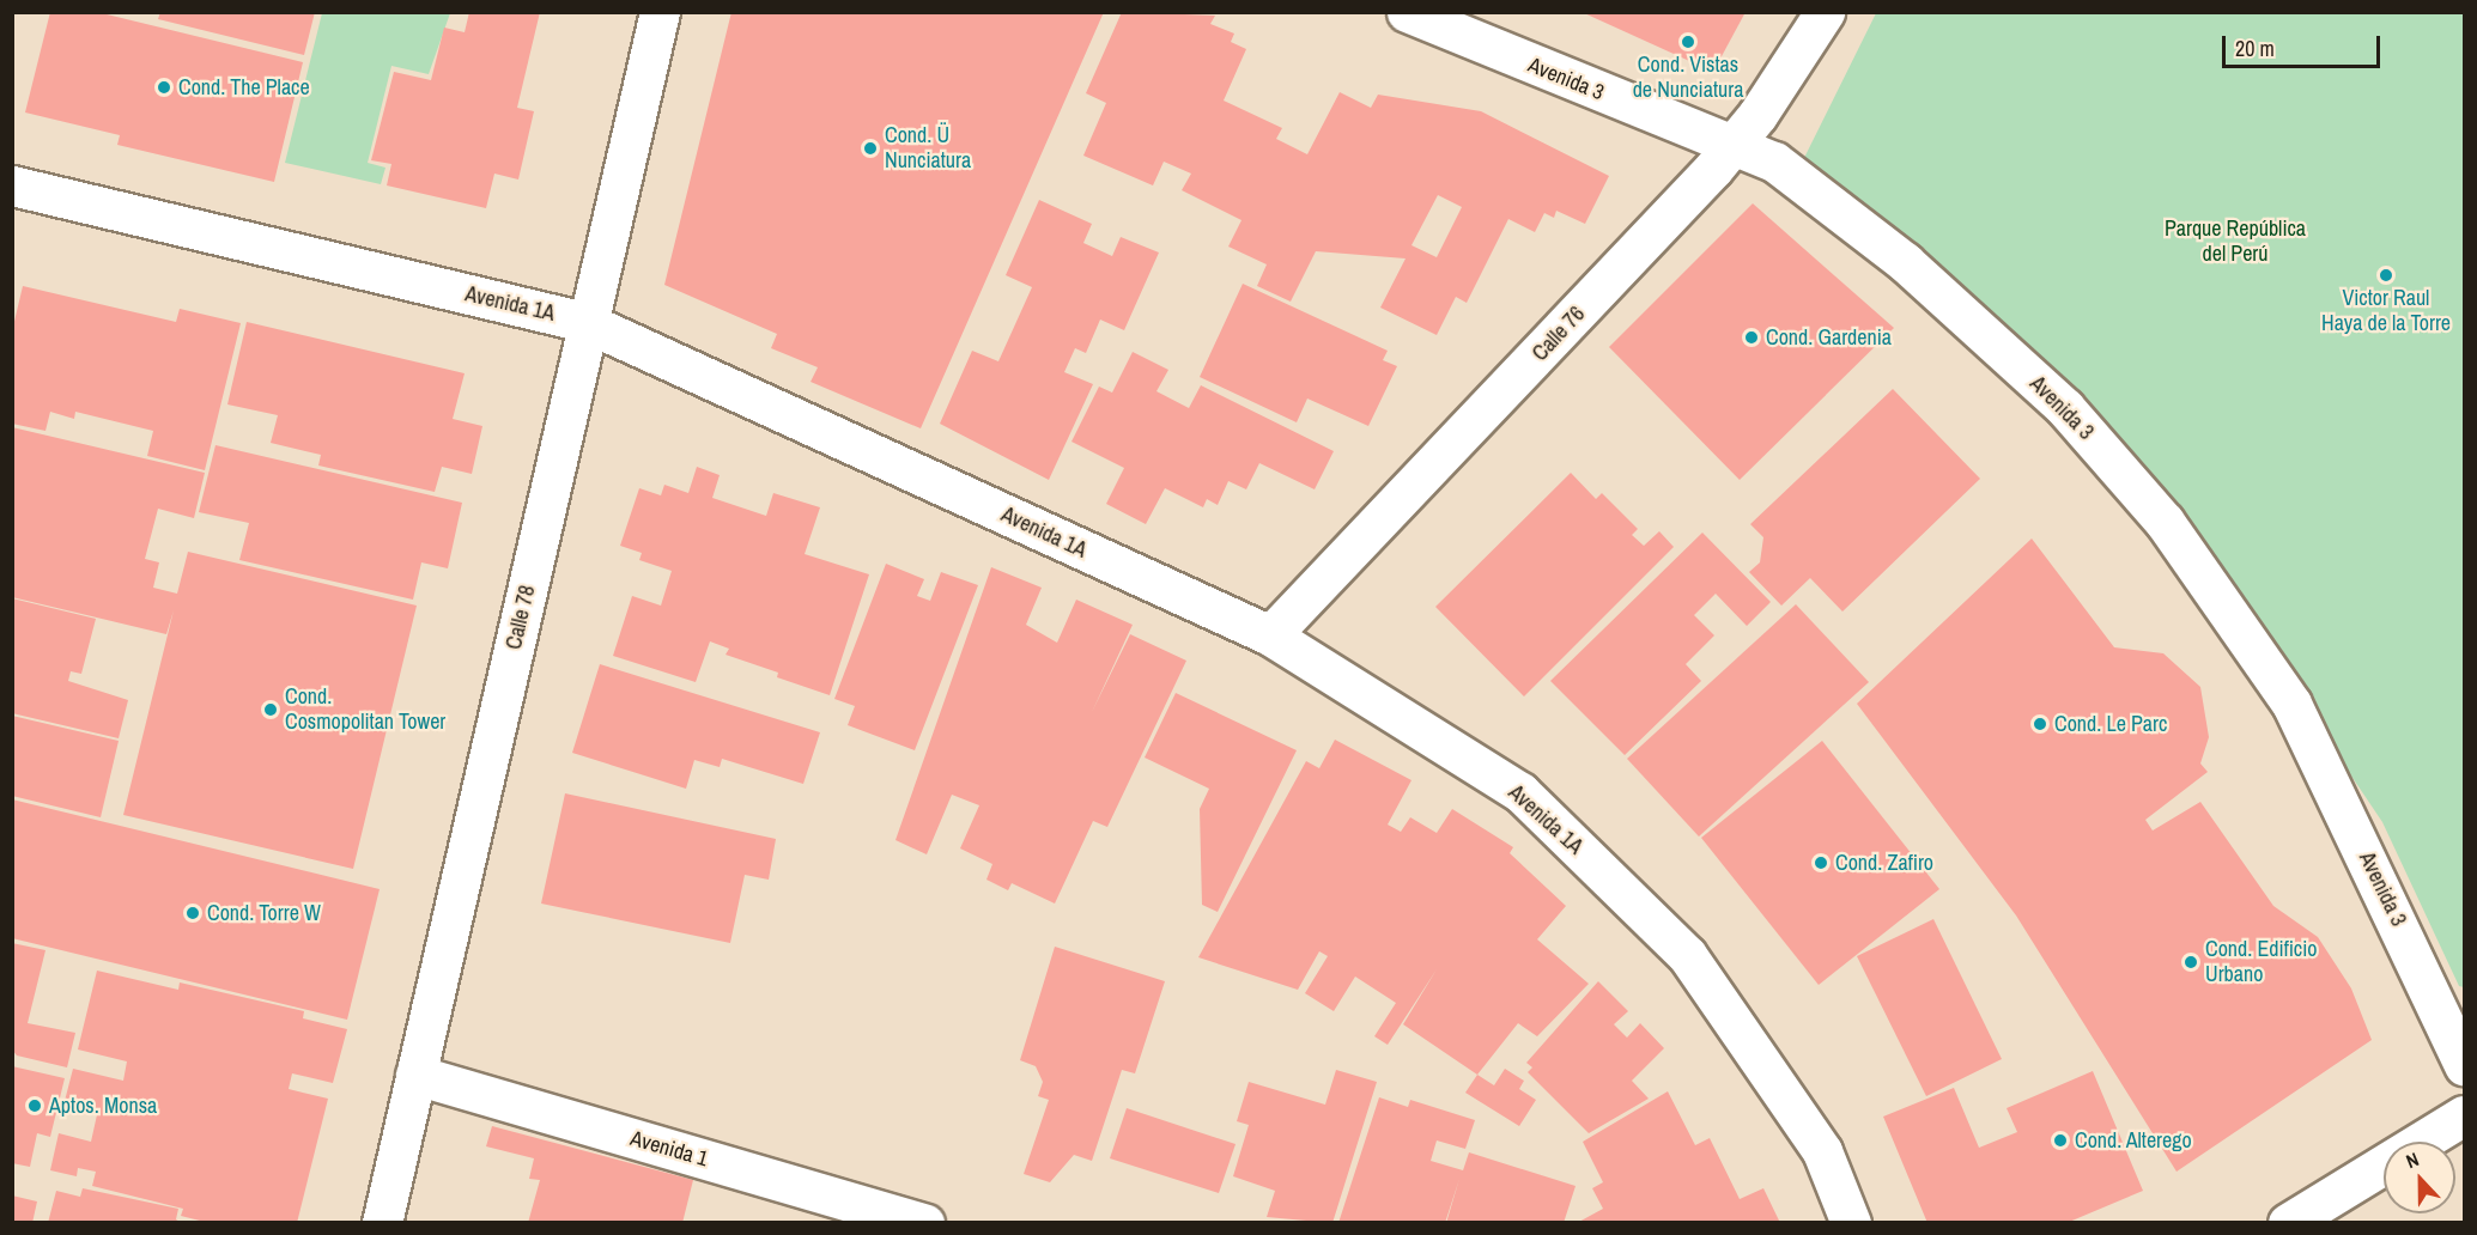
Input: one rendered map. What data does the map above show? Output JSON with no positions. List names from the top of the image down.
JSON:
{
  "streets": {
    "street": [
      "Avenida 3",
      "Avenida 1A",
      "Calle 76",
      "Calle 78",
      "Avenida 1"
    ]
  },
  "crossings": [
    ["Avenida 3", "Calle 76"],
    ["Avenida 1A", "Calle 76"],
    ["Avenida 1A", "Calle 78"],
    ["Calle 78", "Avenida 1"]
  ],
  "parks": ["Parque República del Perú"],
  "places": [
    "Cond. Vistas de Nunciatura",
    "Cond. The Place",
    "Cond. Ü Nunciatura",
    "Victor Raul Haya de la Torre",
    "Cond. Gardenia",
    "Cond. Cosmopolitan Tower",
    "Cond. Le Parc",
    "Cond. Zafiro",
    "Cond. Torre W",
    "Cond. Edificio Urbano",
    "Aptos. Monsa",
    "Cond. Alterego"
  ],
  "scale_bar": "20 m",
  "north": "top"
}
